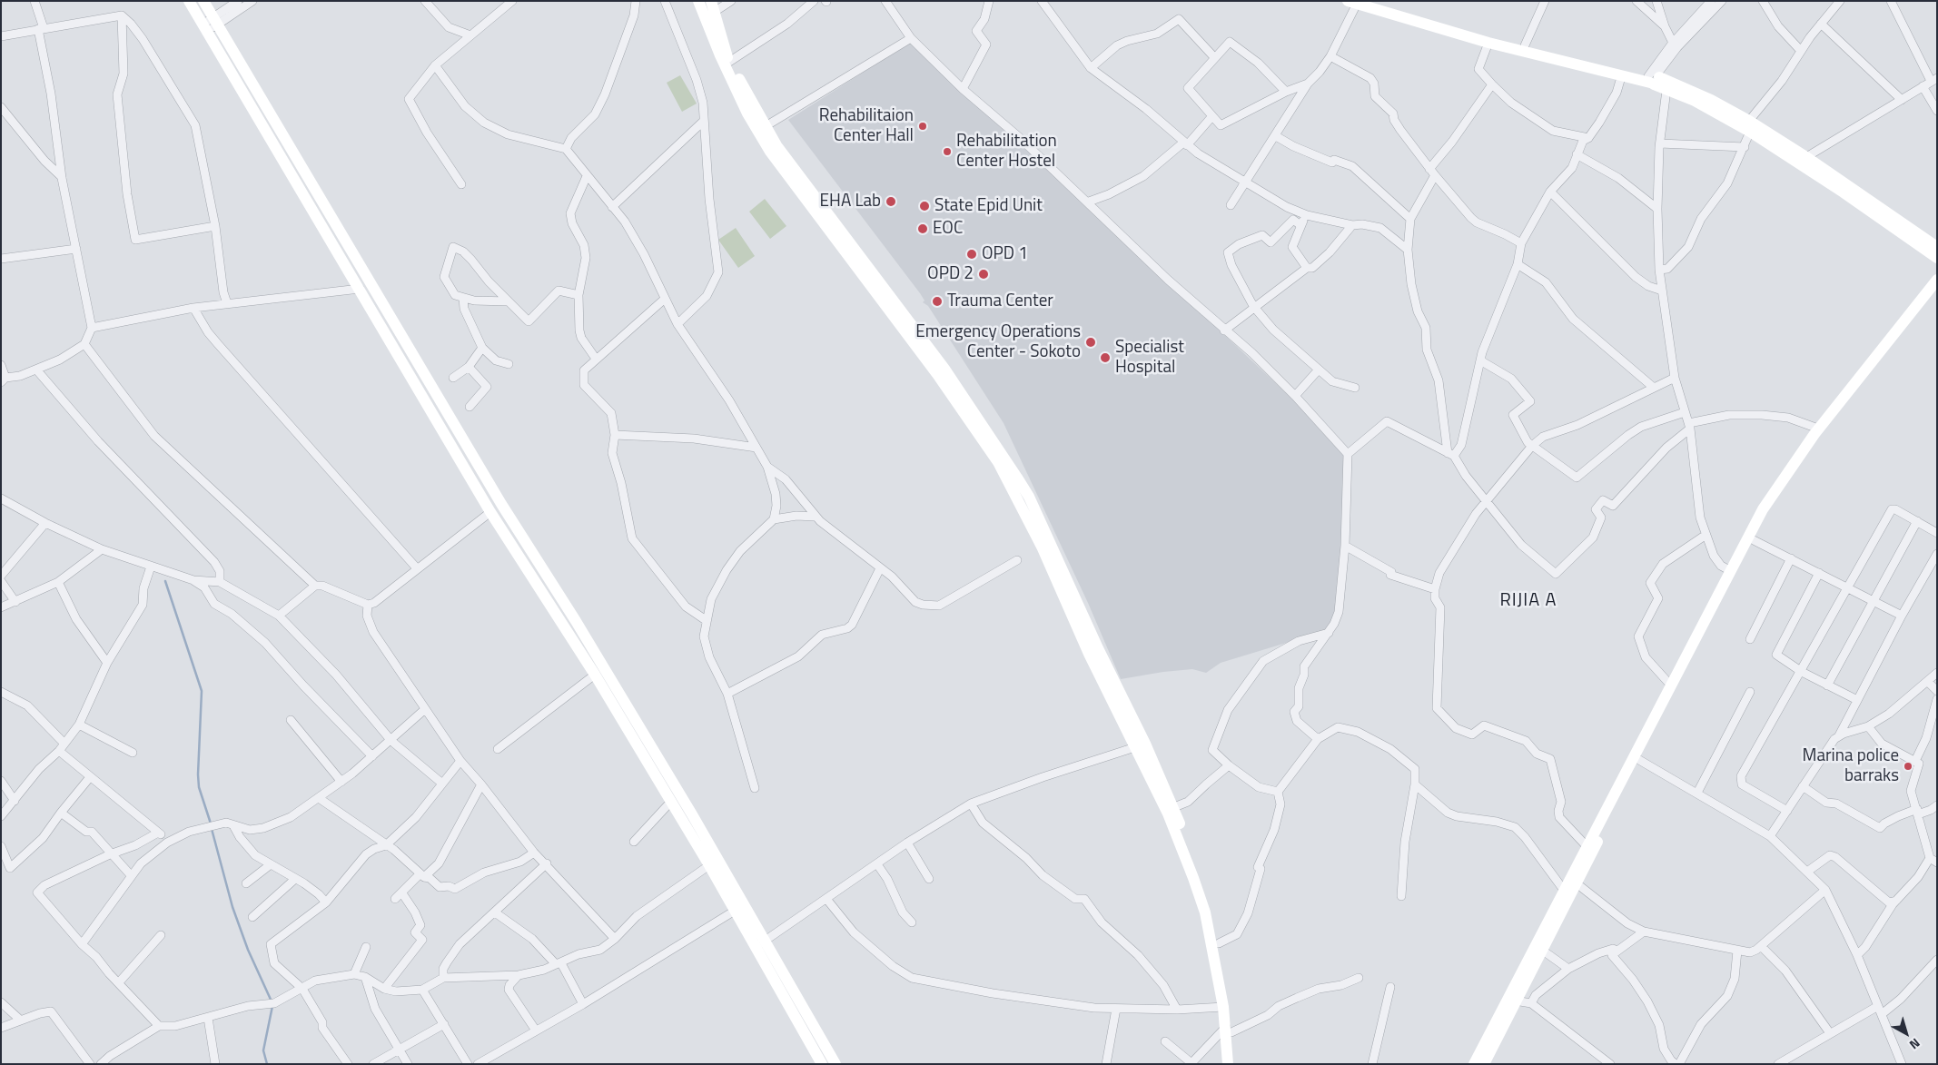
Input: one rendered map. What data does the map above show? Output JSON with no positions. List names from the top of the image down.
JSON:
{
  "districts": ["RIJIA A"],
  "places": [
    "Rehabilitaion Center Hall",
    "Rehabilitation Center Hostel",
    "EHA Lab",
    "State Epid Unit",
    "EOC",
    "OPD 1",
    "OPD 2",
    "Trauma Center",
    "Emergency Operations Center - Sokoto",
    "Specialist Hospital",
    "Marina police barraks"
  ],
  "north": "bottom right"
}
